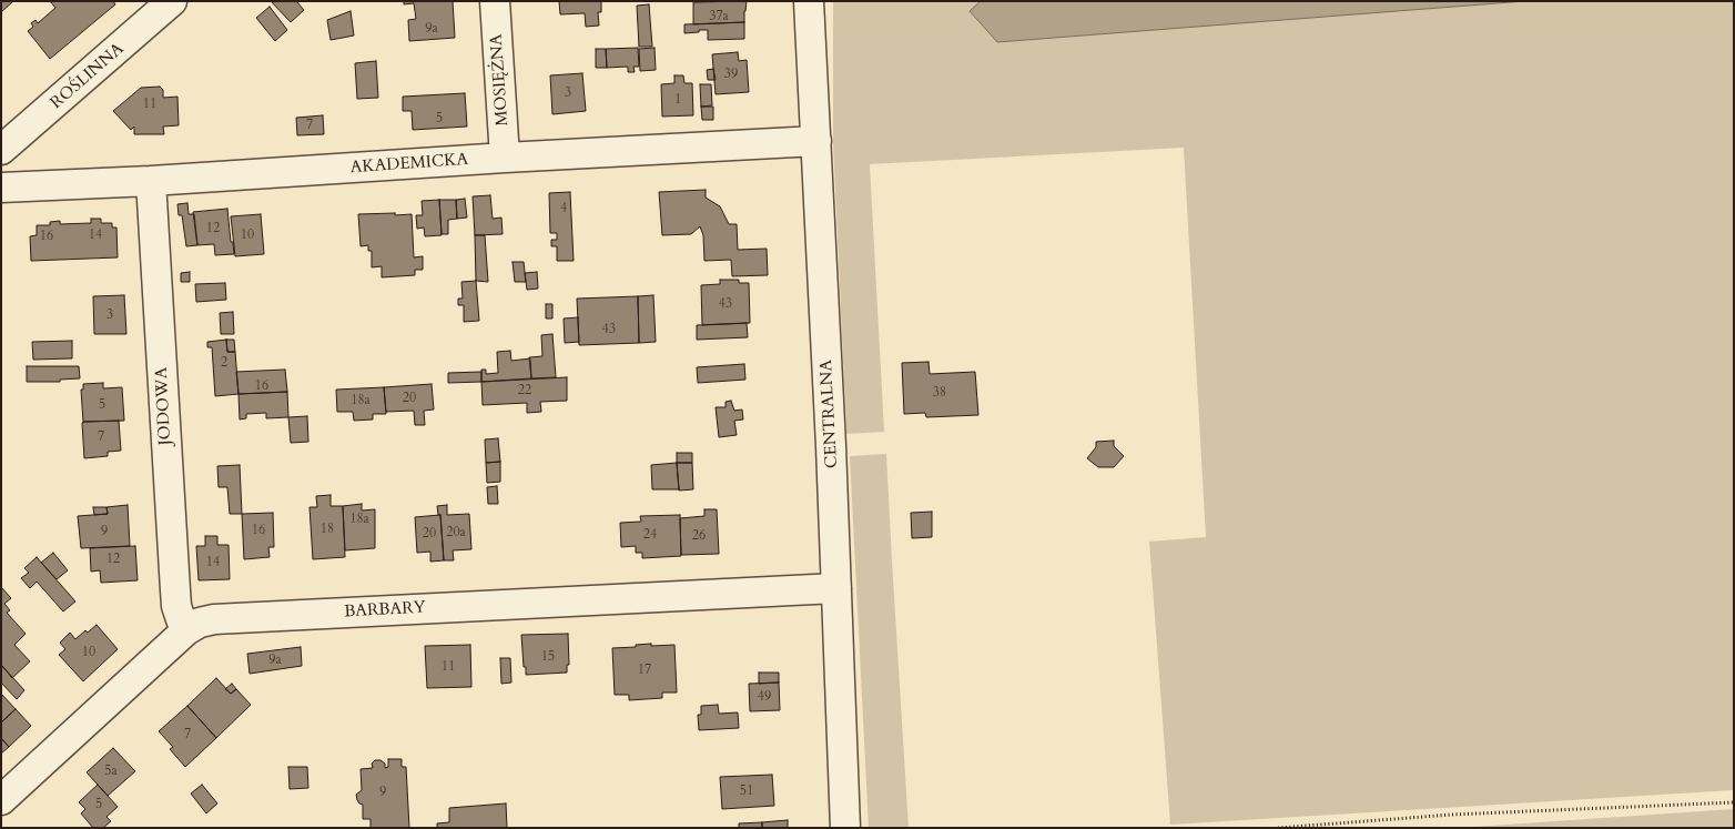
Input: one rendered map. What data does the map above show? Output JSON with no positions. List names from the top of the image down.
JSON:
{
  "streets": {
    "street": [
      "ROŚLINNA",
      "MOSIĘŻNA",
      "AKADEMICKA",
      "JODOWA",
      "CENTRALNA",
      "BARBARY"
    ]
  },
  "crossings": [
    ["MOSIĘŻNA", "AKADEMICKA"],
    ["AKADEMICKA", "JODOWA"],
    ["AKADEMICKA", "CENTRALNA"],
    ["JODOWA", "BARBARY"],
    ["CENTRALNA", "BARBARY"]
  ],
  "house_numbers": [
    "37a",
    "9a",
    "39",
    "3",
    "1",
    "11",
    "5",
    "7",
    "4",
    "12",
    "14",
    "10",
    "16",
    "43",
    "3",
    "43",
    "2",
    "16",
    "22",
    "38",
    "20",
    "18a",
    "5",
    "7",
    "18a",
    "18",
    "16",
    "9",
    "20a",
    "20",
    "24",
    "26",
    "12",
    "14",
    "10",
    "15",
    "9a",
    "11",
    "17",
    "49",
    "7",
    "5a",
    "51",
    "9",
    "5"
  ]
}
